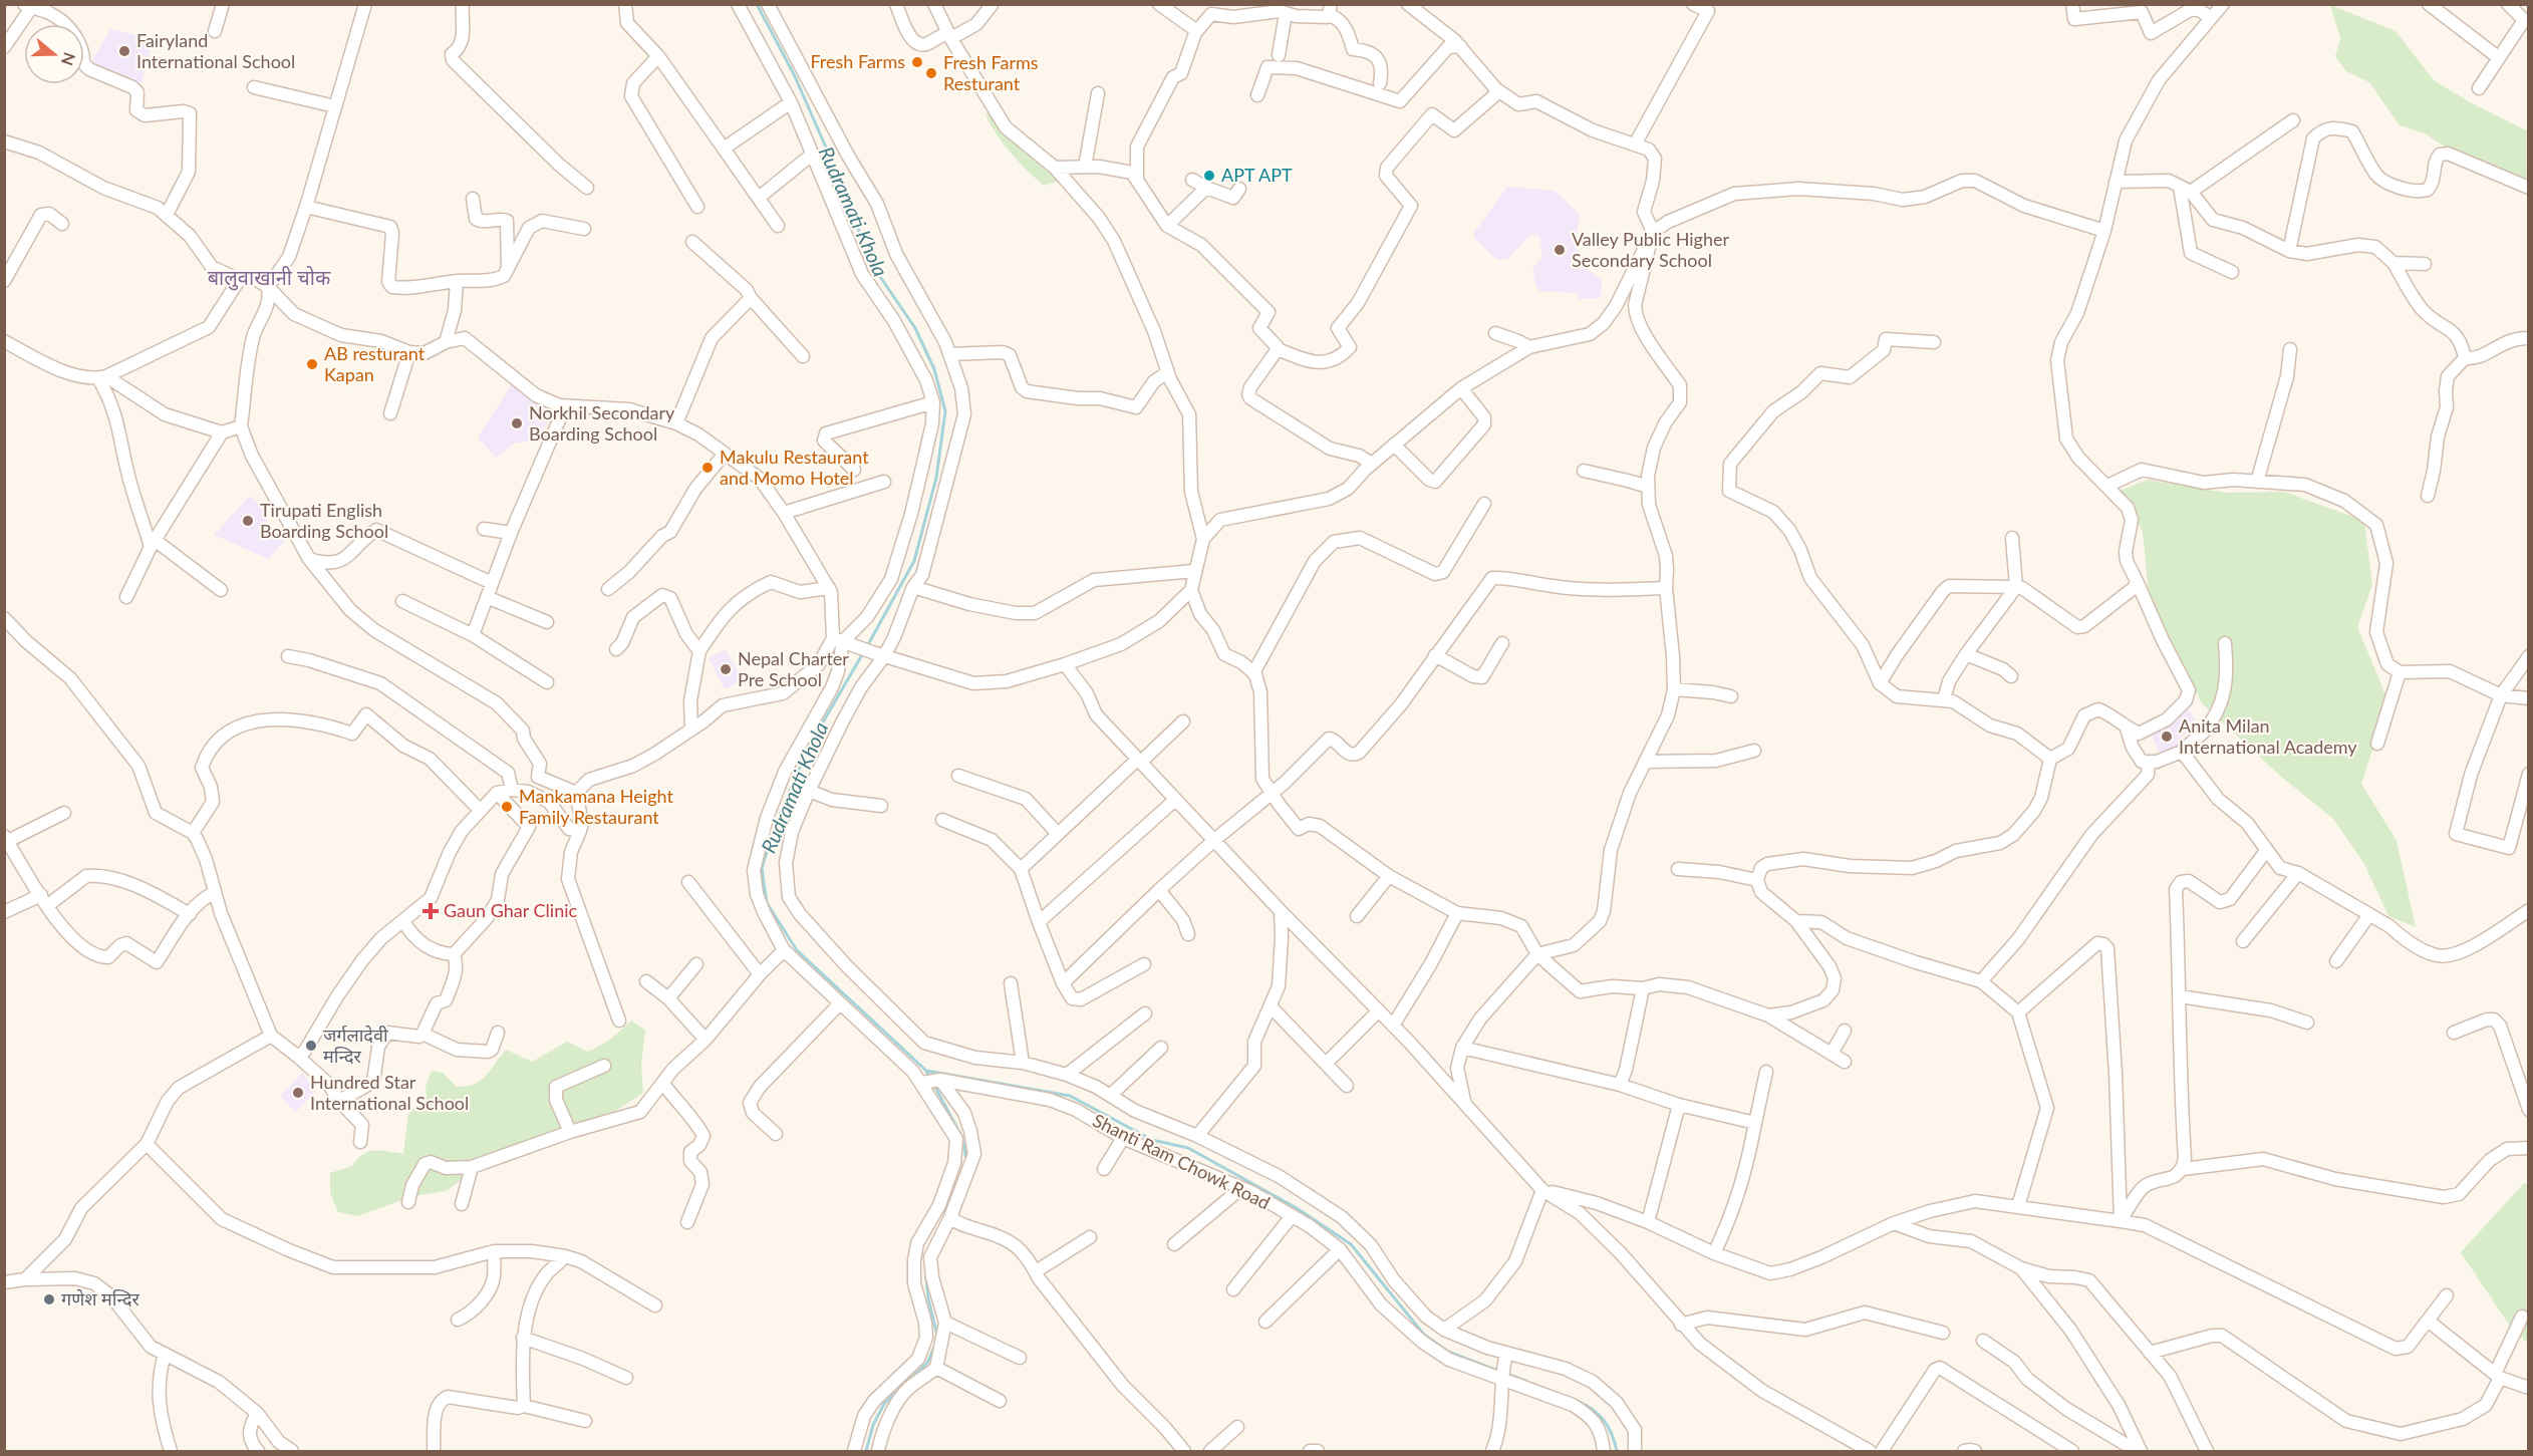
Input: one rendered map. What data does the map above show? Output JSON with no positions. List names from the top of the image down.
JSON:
{
  "streets": {
    "street": ["Shanti Ram Chowk Road"]
  },
  "districts": ["बालुवाखानी चोक"],
  "water": ["Rudramati Khola"],
  "places": {
    "other": [
      "Fairyland International School",
      "Fresh Farms",
      "Fresh Farms Resturant",
      "APT APT",
      "Valley Public Higher Secondary School",
      "AB resturant Kapan",
      "Norkhil Secondary Boarding School",
      "Makulu Restaurant and Momo Hotel",
      "Tirupati English Boarding School",
      "Nepal Charter Pre School",
      "Anita Milan International Academy",
      "Mankamana Height Family Restaurant",
      "जर्गलादेवी मन्दिर",
      "Hundred Star International School",
      "गणेश मन्दिर"
    ],
    "health": ["Gaun Ghar Clinic"]
  },
  "north": "right"
}
